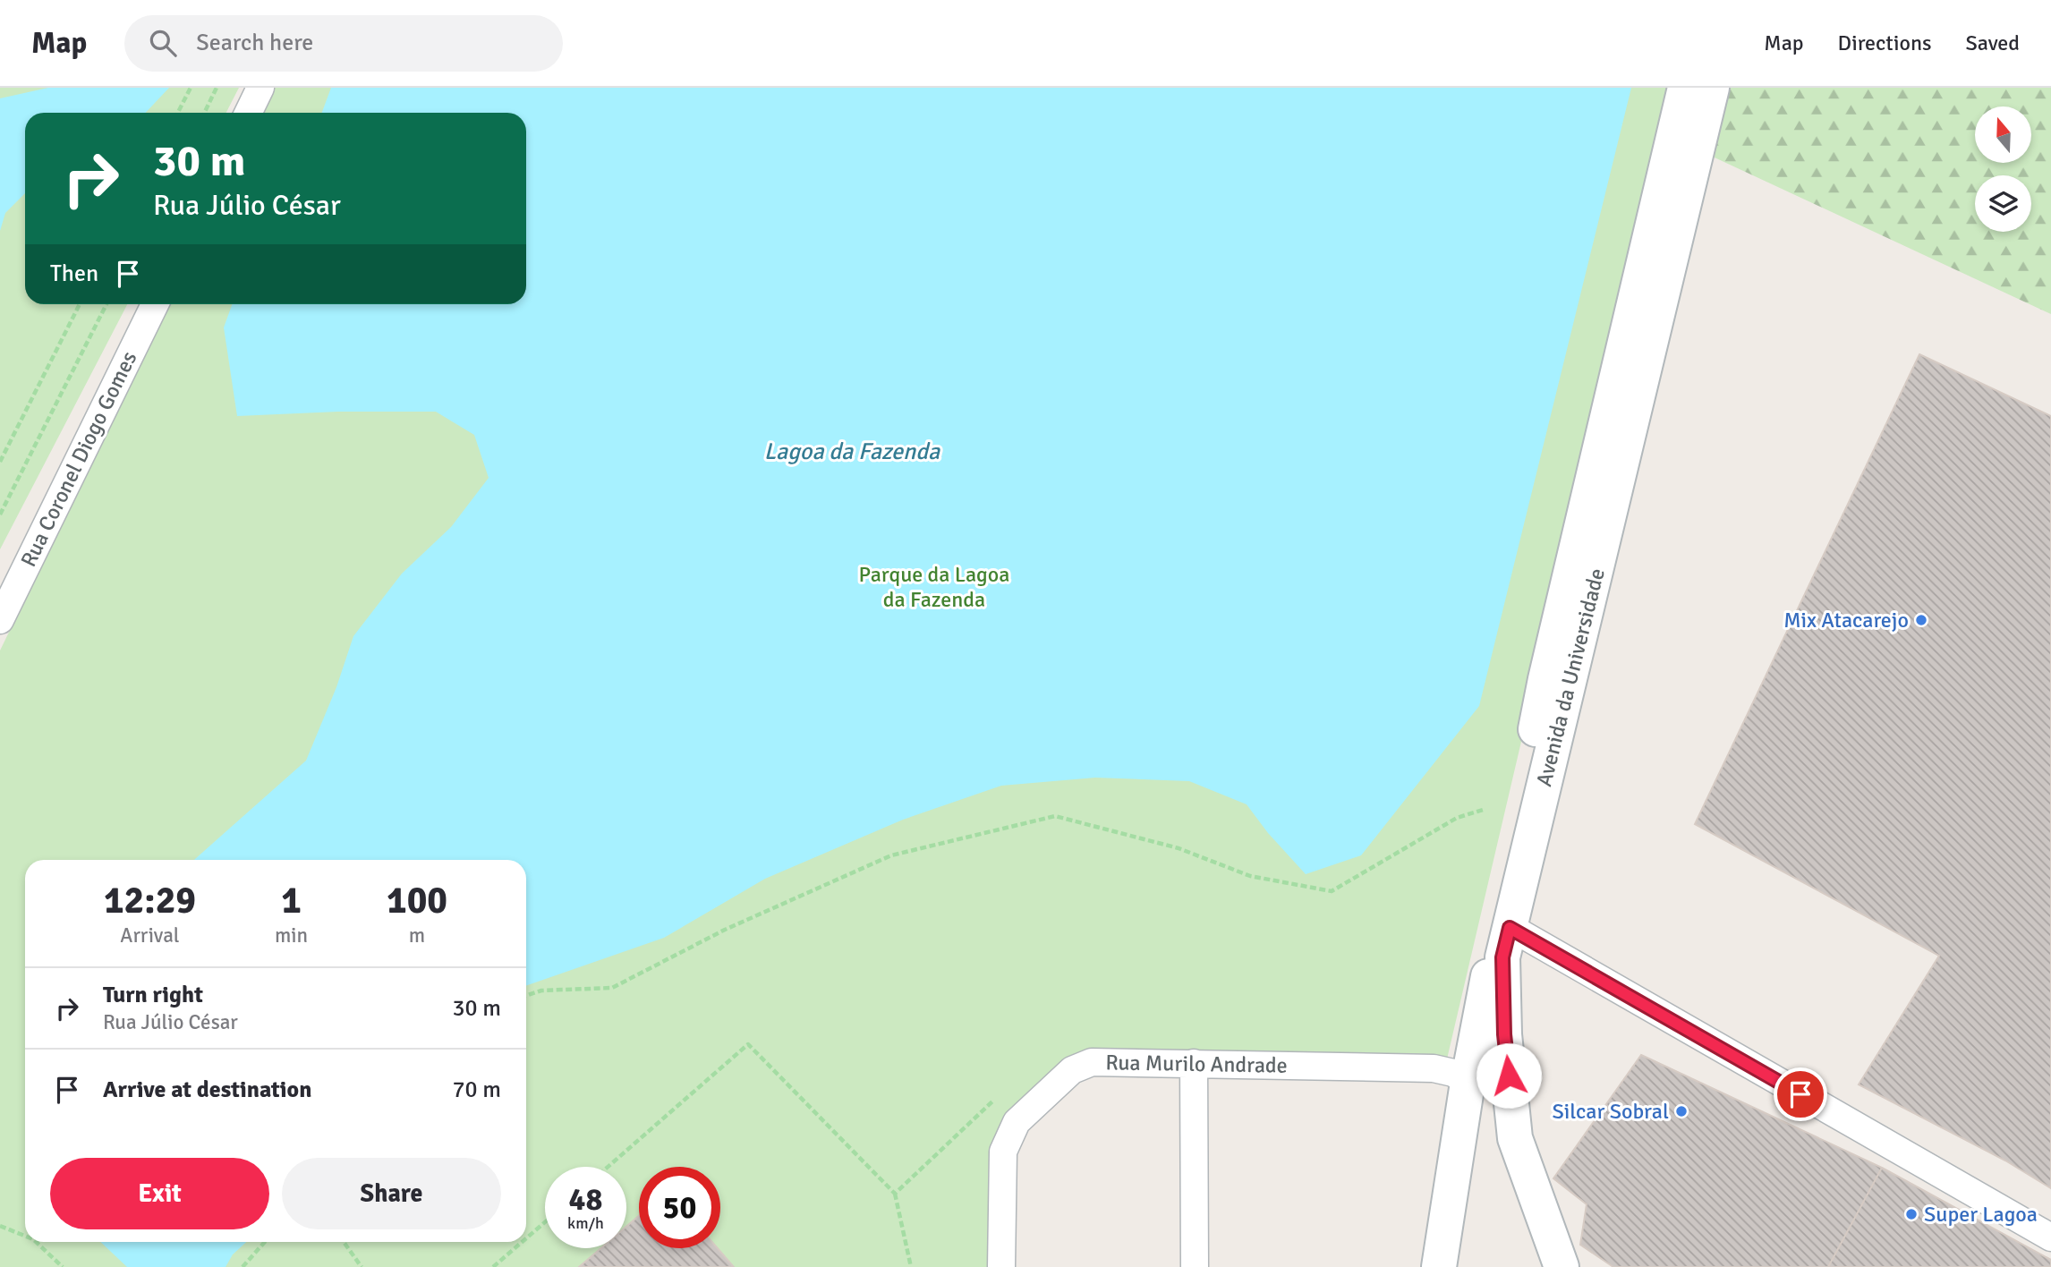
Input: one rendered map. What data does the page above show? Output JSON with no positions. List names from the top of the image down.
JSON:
{
  "streets": {
    "main road": ["Avenida da Universidade"],
    "street": ["Rua Coronel Diogo Gomes", "Rua Murilo Andrade"]
  },
  "crossings": [
    ["Avenida da Universidade", "Rua Murilo Andrade"]
  ],
  "water": ["Lagoa da Fazenda"],
  "parks": ["Parque da Lagoa da Fazenda"],
  "places": ["Mix Atacarejo", "Silcar Sobral", "Super Lagoa"],
  "north": "top",
  "page": {
    "header": "Map",
    "search": "Search here",
    "nav": ["Map", "Directions", "Saved"],
    "turn": ["30 m", "Rua Júlio César"],
    "then": "Then",
    "eta": [
      "12:29",
      "Arrival",
      "1",
      "min",
      "100",
      "m"
    ],
    "list": [
      {
        "name": "Turn right",
        "note": "Rua Júlio César",
        "value": "30 m"
      },
      {
        "name": "Arrive at destination",
        "value": "70 m"
      }
    ],
    "buttons": ["Exit", "Share"],
    "speed": "48 km/h",
    "limit": "50"
  }
}
